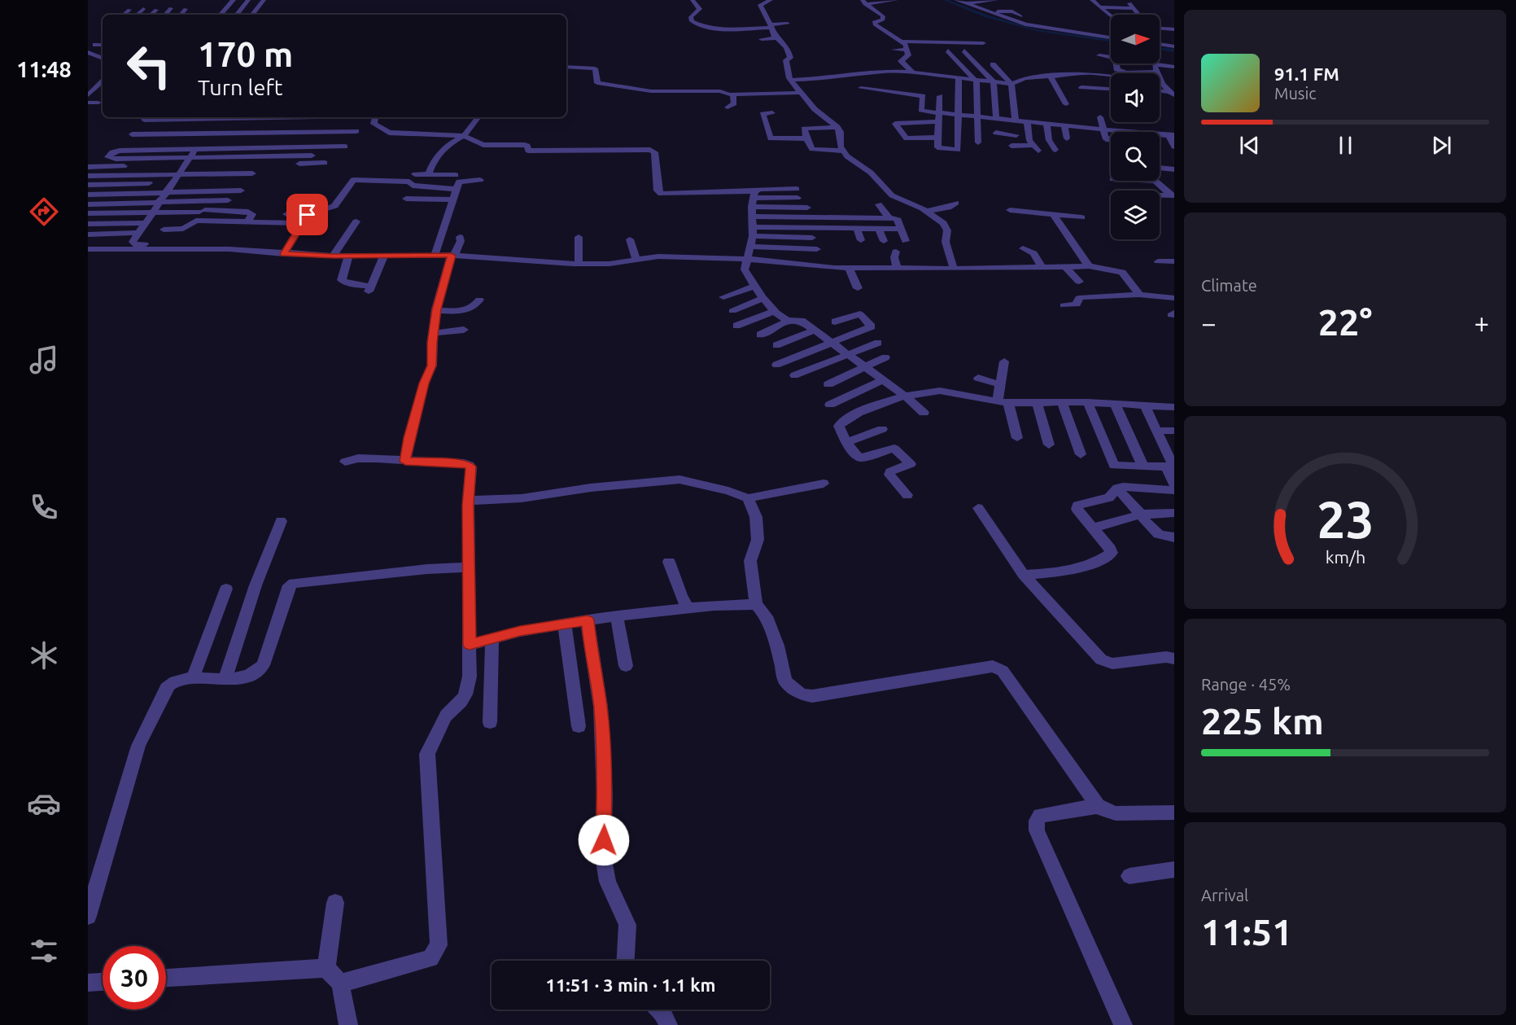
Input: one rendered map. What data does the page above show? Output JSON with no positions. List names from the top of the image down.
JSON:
{
  "north": "right",
  "page": {
    "tabs": "11:48",
    "turn": ["170 m", "Turn left"],
    "song": ["91.1 FM", "Music"],
    "tile": [
      "Climate",
      ["Range · 45%", "225 km"],
      ["Arrival", "11:51"]
    ],
    "heat": ["−", "22°", "+"],
    "limit": "30",
    "trip": "11:51 · 3 min · 1.1 km",
    "gauge": ["23", "km/h"]
  }
}
